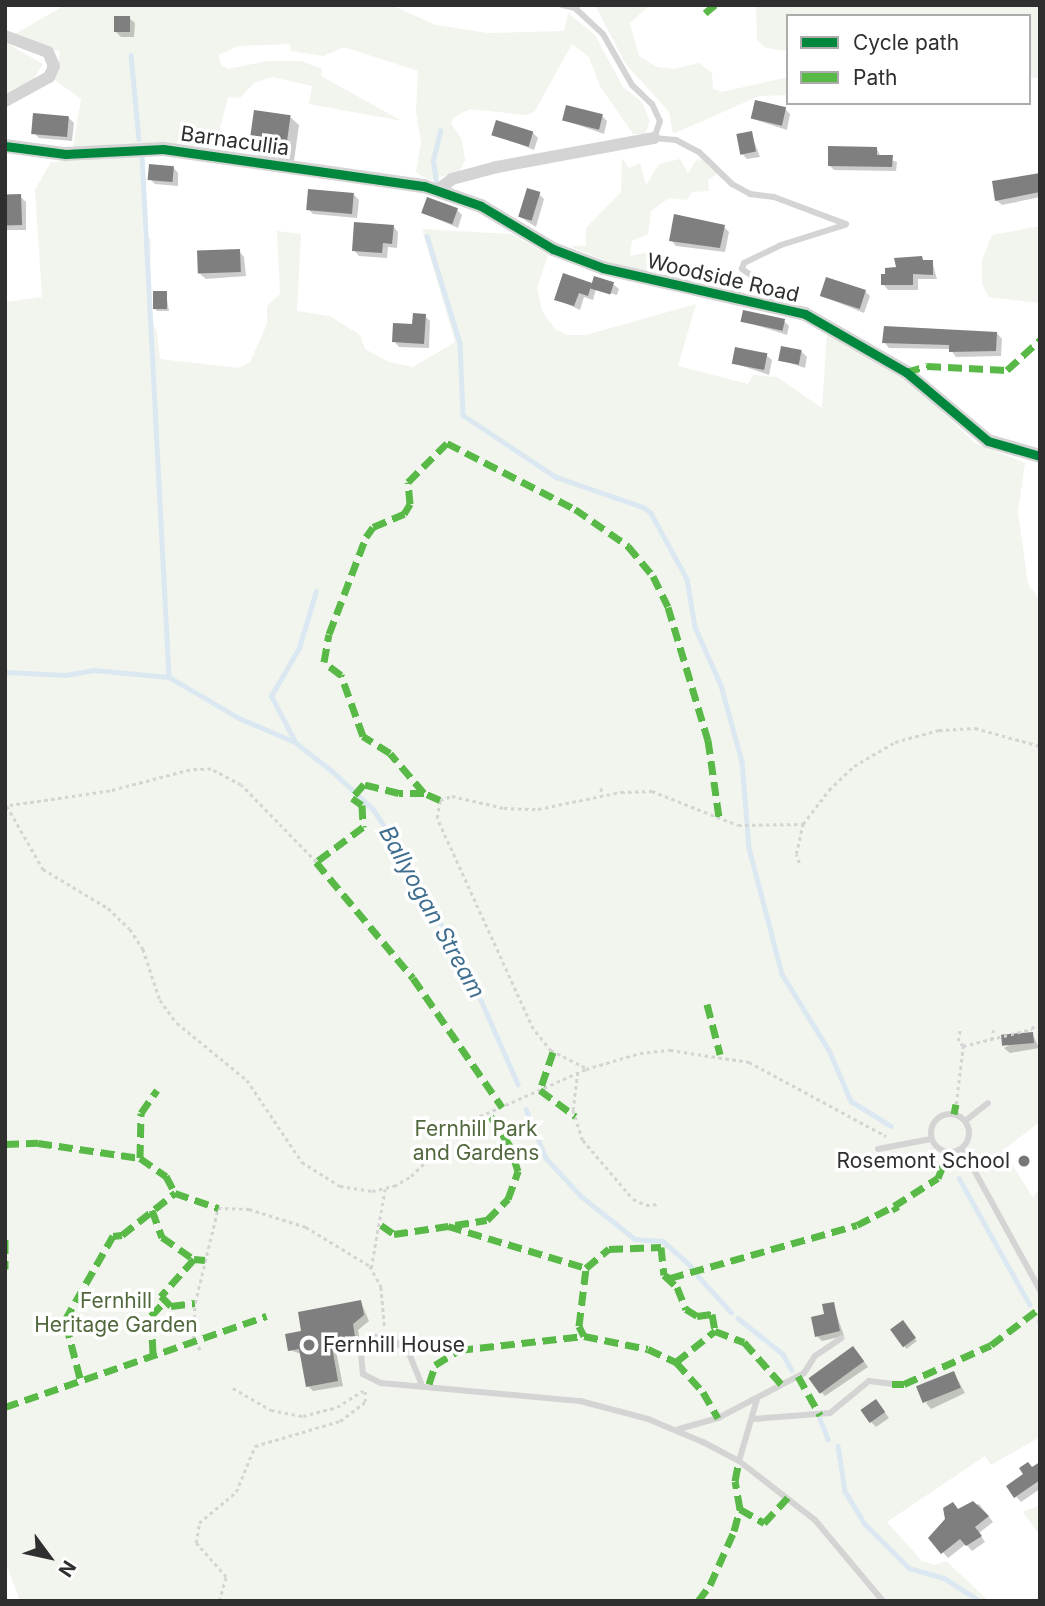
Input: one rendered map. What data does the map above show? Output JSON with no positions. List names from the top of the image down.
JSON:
{
  "streets": {
    "street": ["Barnacullia", "Woodside Road"]
  },
  "crossings": [
    ["Barnacullia", "Woodside Road"]
  ],
  "water": ["Ballyogan Stream"],
  "parks": ["Fernhill Park and Gardens", "Fernhill Heritage Garden"],
  "places": ["Rosemont School", "Fernhill House"],
  "legend": ["Cycle path", "Path"],
  "north": "bottom right"
}
